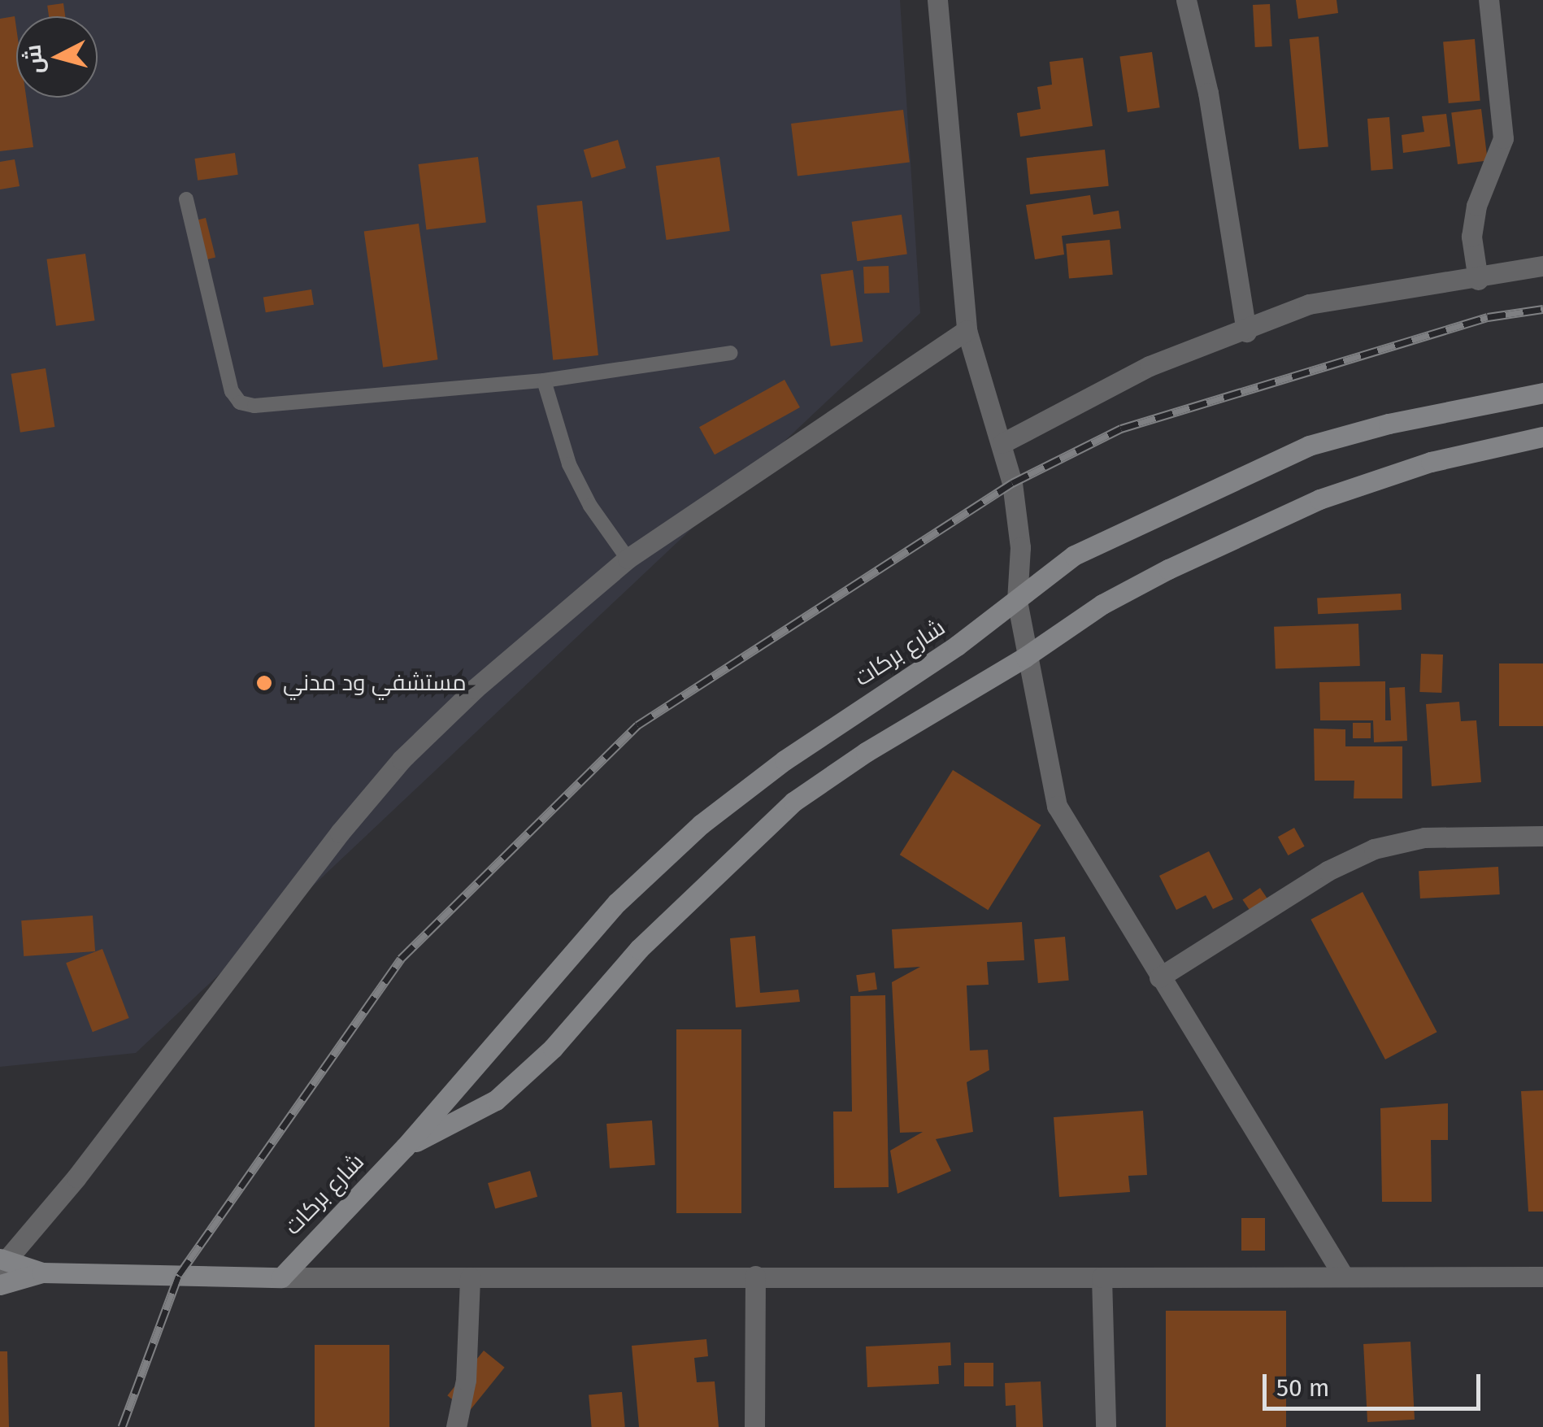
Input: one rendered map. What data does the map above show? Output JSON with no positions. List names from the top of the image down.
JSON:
{
  "streets": {
    "main road": ["شارع بركات"]
  },
  "places": ["مستشفي ود مدني"],
  "scale_bar": "50 m",
  "north": "left"
}
